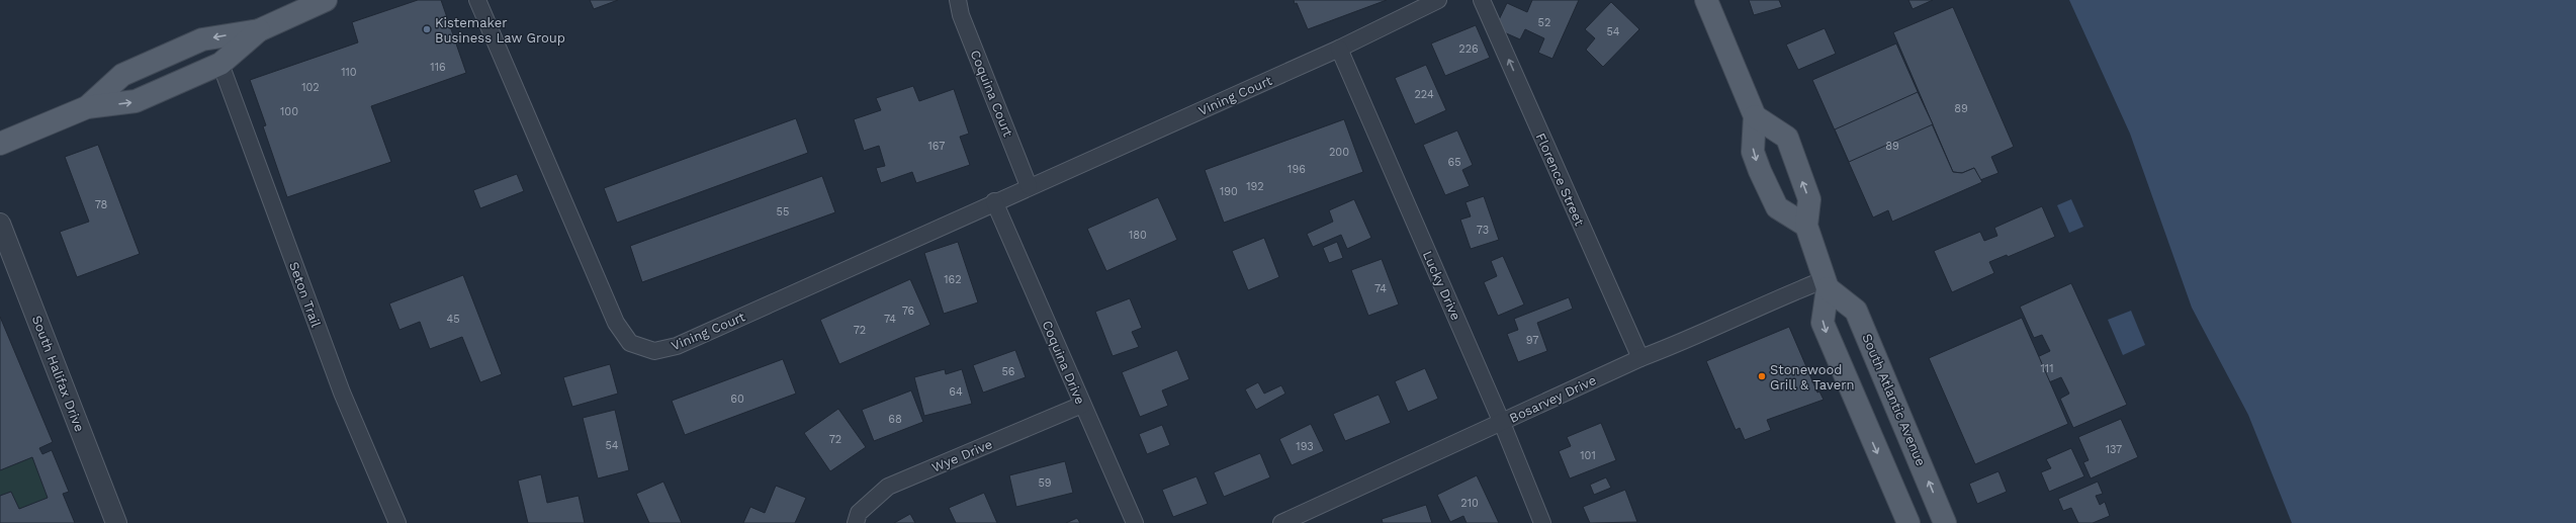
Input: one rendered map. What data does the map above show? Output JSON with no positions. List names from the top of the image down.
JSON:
{
  "streets": {
    "main road": ["South Atlantic Avenue"],
    "street": [
      "Coquina Court",
      "Vining Court",
      "Florence Street",
      "Lucky Drive",
      "Seton Trail",
      "Coquina Drive",
      "South Halifax Drive",
      "Bosarvey Drive",
      "Wye Drive"
    ]
  },
  "crossings": [
    ["Coquina Court", "Vining Court"],
    ["Vining Court", "Lucky Drive"],
    ["Vining Court", "Coquina Drive"],
    ["Florence Street", "Bosarvey Drive"],
    ["Lucky Drive", "Bosarvey Drive"],
    ["Coquina Drive", "Wye Drive"],
    ["Bosarvey Drive", "South Atlantic Avenue"]
  ],
  "one_way": ["Florence Street"],
  "places": ["Kistemaker Business Law Group", "Stonewood Grill & Tavern"],
  "house_numbers": [
    "52",
    "54",
    "226",
    "116",
    "110",
    "102",
    "224",
    "89",
    "100",
    "167",
    "89",
    "200",
    "65",
    "196",
    "192",
    "190",
    "78",
    "55",
    "73",
    "180",
    "162",
    "74",
    "76",
    "45",
    "74",
    "72",
    "97",
    "111",
    "56",
    "64",
    "60",
    "68",
    "72",
    "54",
    "193",
    "137",
    "101",
    "59",
    "210"
  ]
}
